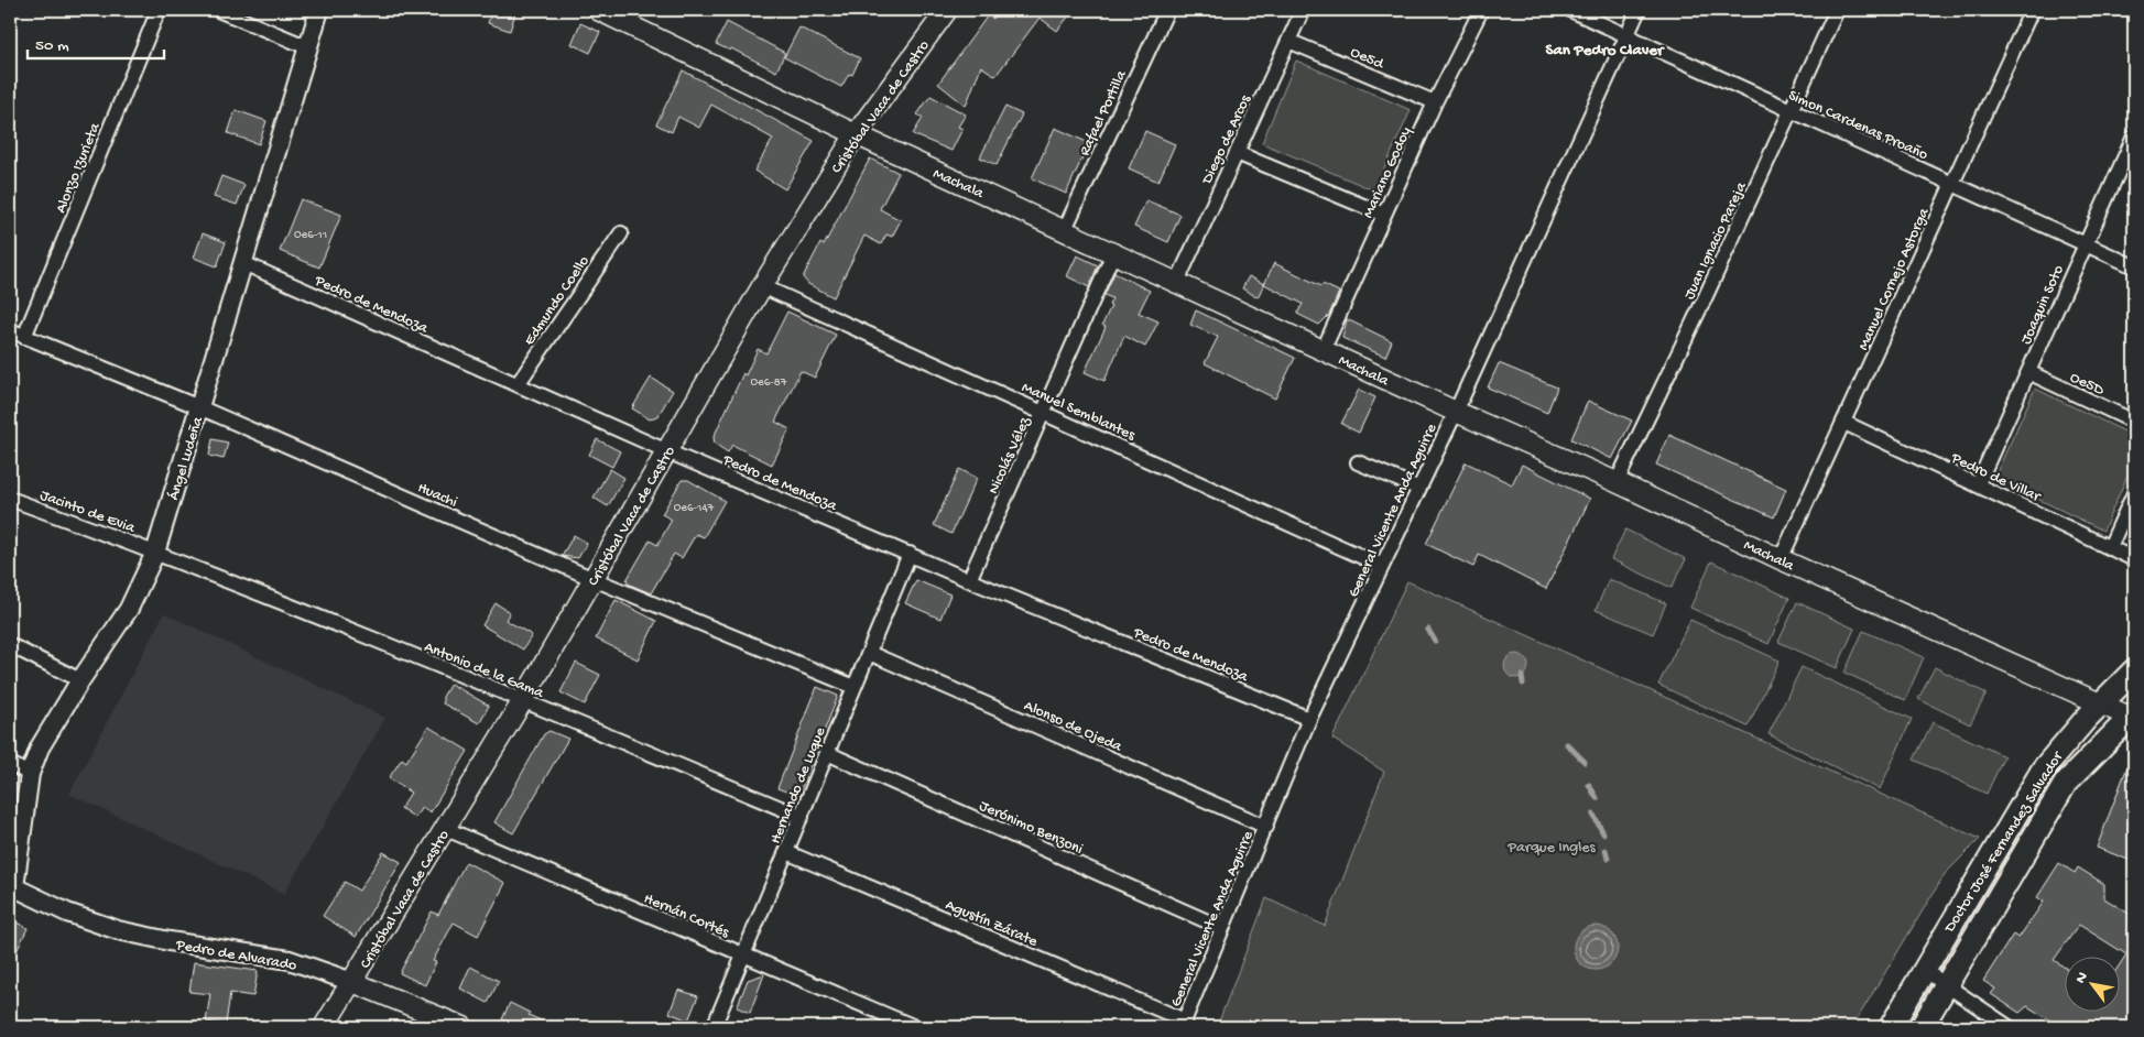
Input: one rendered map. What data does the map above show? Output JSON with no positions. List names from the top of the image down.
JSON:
{
  "streets": {
    "main road": [
      "Cristóbal Vaca de Castro",
      "Machala",
      "Doctor José Fernandez Salvador",
      "Pedro de Alvarado"
    ],
    "street": [
      "Oe5d",
      "Rafael Portilla",
      "Simon Cardenas Proaño",
      "Diego de Arcos",
      "Alonzo Izurieta",
      "Mariano Godoy",
      "Juan Ignacio Pareja",
      "Manuel Cornejo Astorga",
      "Edmundo Coello",
      "Pedro de Mendoza",
      "Joaquin Soto",
      "Oe5D",
      "Manuel Semblantes",
      "Nicolás Vélez",
      "Ángel Ludeña",
      "Pedro de Villar",
      "Huachi",
      "Jacinto de Evia",
      "General Vicente Anda Aguirre",
      "Antonio de la Gama",
      "Alonso de Ojeda",
      "Hernando de Luque",
      "Jerónimo Benzoni",
      "Hernán Cortés",
      "Agustín Zárate"
    ]
  },
  "crossings": [
    ["Oe5d", "Diego de Arcos"],
    ["Oe5d", "Mariano Godoy"],
    ["Cristóbal Vaca de Castro", "Machala"],
    ["Cristóbal Vaca de Castro", "Pedro de Mendoza"],
    ["Cristóbal Vaca de Castro", "Manuel Semblantes"],
    ["Cristóbal Vaca de Castro", "Huachi"],
    ["Cristóbal Vaca de Castro", "Antonio de la Gama"],
    ["Cristóbal Vaca de Castro", "Hernán Cortés"],
    ["Cristóbal Vaca de Castro", "Pedro de Alvarado"],
    ["Rafael Portilla", "Machala"],
    ["Simon Cardenas Proaño", "Juan Ignacio Pareja"],
    ["Simon Cardenas Proaño", "Manuel Cornejo Astorga"],
    ["Simon Cardenas Proaño", "Joaquin Soto"],
    ["Simon Cardenas Proaño", "General Vicente Anda Aguirre"],
    ["Diego de Arcos", "Machala"],
    ["Alonzo Izurieta", "Huachi"],
    ["Mariano Godoy", "Machala"],
    ["Machala", "Juan Ignacio Pareja"],
    ["Machala", "Manuel Cornejo Astorga"],
    ["Machala", "Nicolás Vélez"],
    ["Machala", "General Vicente Anda Aguirre"],
    ["Machala", "Doctor José Fernandez Salvador"],
    ["Manuel Cornejo Astorga", "Pedro de Villar"],
    ["Edmundo Coello", "Pedro de Mendoza"],
    ["Pedro de Mendoza", "Nicolás Vélez"],
    ["Pedro de Mendoza", "Ángel Ludeña"],
    ["Pedro de Mendoza", "General Vicente Anda Aguirre"],
    ["Pedro de Mendoza", "Hernando de Luque"],
    ["Joaquin Soto", "Oe5D"],
    ["Joaquin Soto", "Pedro de Villar"],
    ["Manuel Semblantes", "Nicolás Vélez"],
    ["Manuel Semblantes", "General Vicente Anda Aguirre"],
    ["Ángel Ludeña", "Huachi"],
    ["Ángel Ludeña", "Jacinto de Evia"],
    ["Ángel Ludeña", "Antonio de la Gama"],
    ["Ángel Ludeña", "Pedro de Alvarado"],
    ["Huachi", "Hernando de Luque"],
    ["Jacinto de Evia", "Antonio de la Gama"],
    ["General Vicente Anda Aguirre", "Alonso de Ojeda"],
    ["General Vicente Anda Aguirre", "Jerónimo Benzoni"],
    ["General Vicente Anda Aguirre", "Agustín Zárate"],
    ["Antonio de la Gama", "Hernando de Luque"],
    ["Alonso de Ojeda", "Hernando de Luque"],
    ["Hernando de Luque", "Jerónimo Benzoni"],
    ["Hernando de Luque", "Hernán Cortés"],
    ["Hernando de Luque", "Agustín Zárate"]
  ],
  "districts": ["San Pedro Claver"],
  "parks": ["Parque Ingles"],
  "house_numbers": ["Oe6-11", "Oe6-87", "Oe6-147"],
  "scale_bar": "50 m",
  "north": "top left"
}
